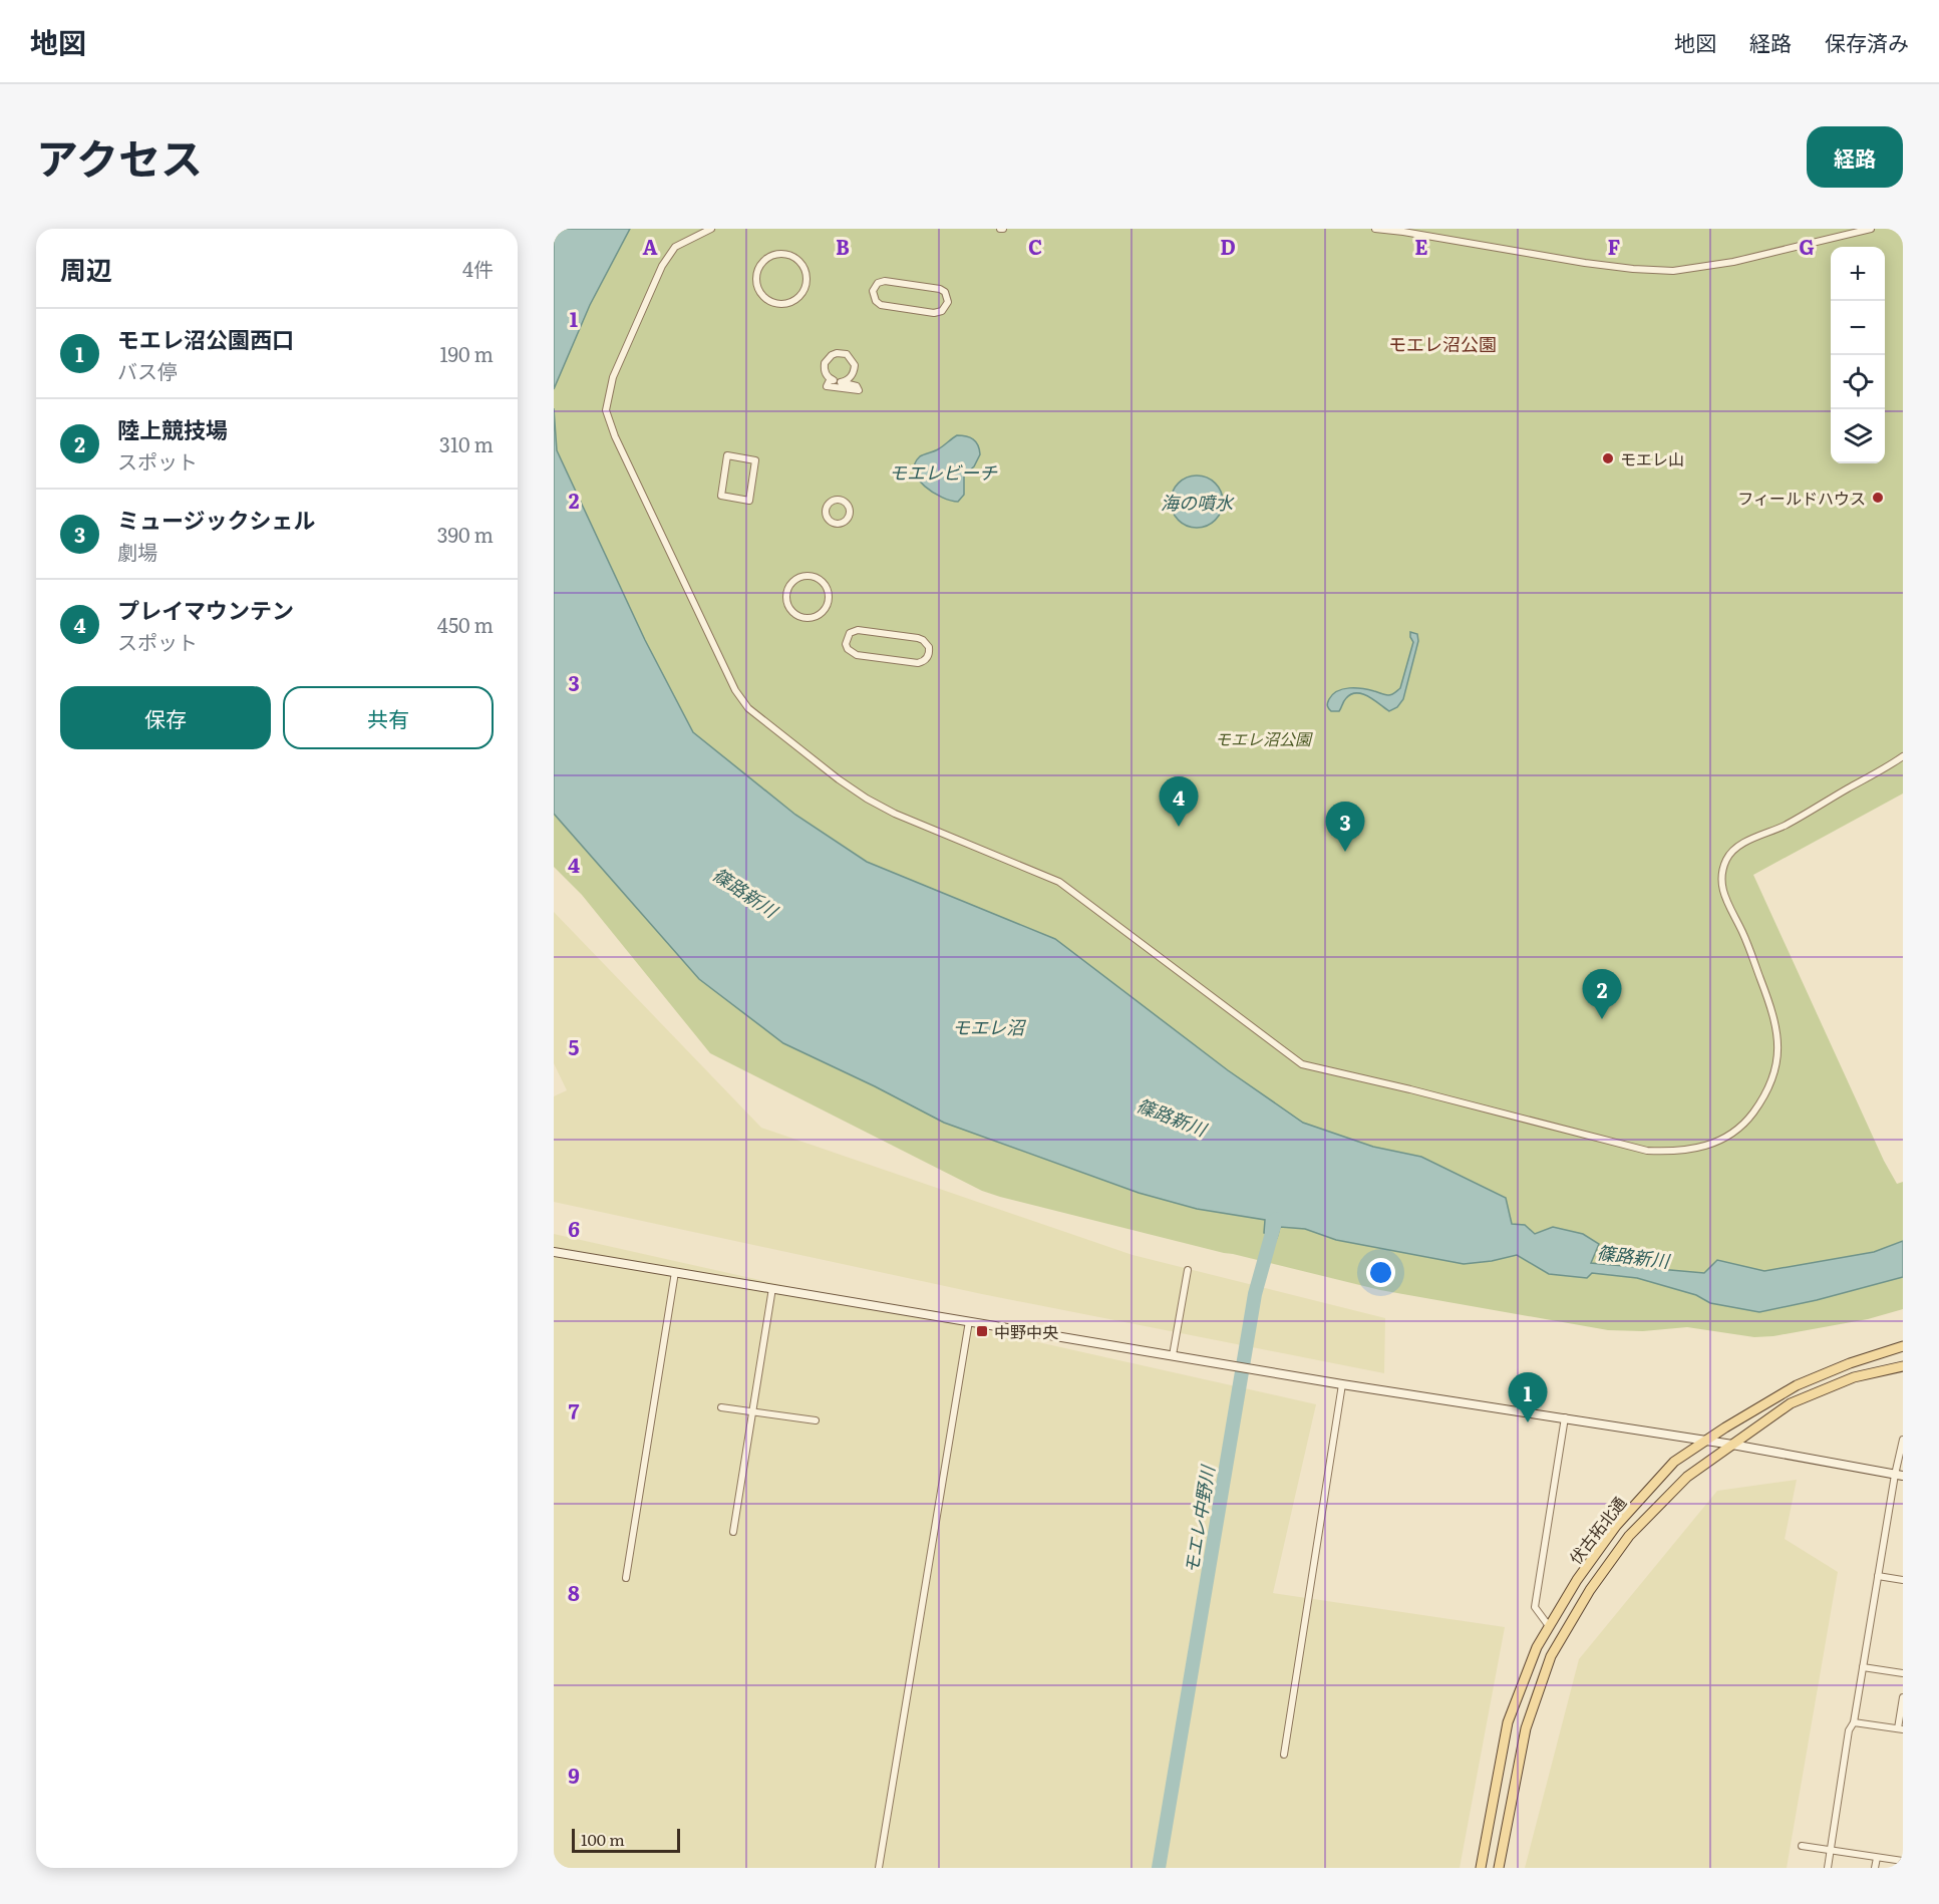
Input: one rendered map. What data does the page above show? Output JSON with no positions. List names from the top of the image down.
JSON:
{
  "streets": {
    "main road": ["伏古拓北通"]
  },
  "districts": ["モエレ沼公園"],
  "water": [
    "モエレビーチ",
    "海の噴水",
    "篠路新川",
    "モエレ沼",
    "モエレ中野川"
  ],
  "parks": ["モエレ沼公園"],
  "places": {
    "other": ["モエレ山", "フィールドハウス"],
    "transit": ["中野中央"]
  },
  "scale_bar": "100 m",
  "page": {
    "header": "地図",
    "nav": ["地図", "経路", "保存済み"],
    "title": "アクセス",
    "buttons": [
      "経路",
      ["保存", "共有"]
    ],
    "heading": ["周辺", "4件"],
    "map_buttons": ["+", "−"],
    "list": [
      {
        "mark": "1",
        "name": "モエレ沼公園西口",
        "note": "バス停",
        "value": "190 m"
      },
      {
        "mark": "2",
        "name": "陸上競技場",
        "note": "スポット",
        "value": "310 m"
      },
      {
        "mark": "3",
        "name": "ミュージックシェル",
        "note": "劇場",
        "value": "390 m"
      },
      {
        "mark": "4",
        "name": "プレイマウンテン",
        "note": "スポット",
        "value": "450 m"
      }
    ],
    "pins": [
      "4",
      "3",
      "2",
      "1"
    ],
    "scale": "100 m"
  },
  "grid": {
    "columns": [
      "A",
      "B",
      "C",
      "D",
      "E",
      "F",
      "G"
    ],
    "rows": [
      "1",
      "2",
      "3",
      "4",
      "5",
      "6",
      "7",
      "8",
      "9"
    ]
  }
}
